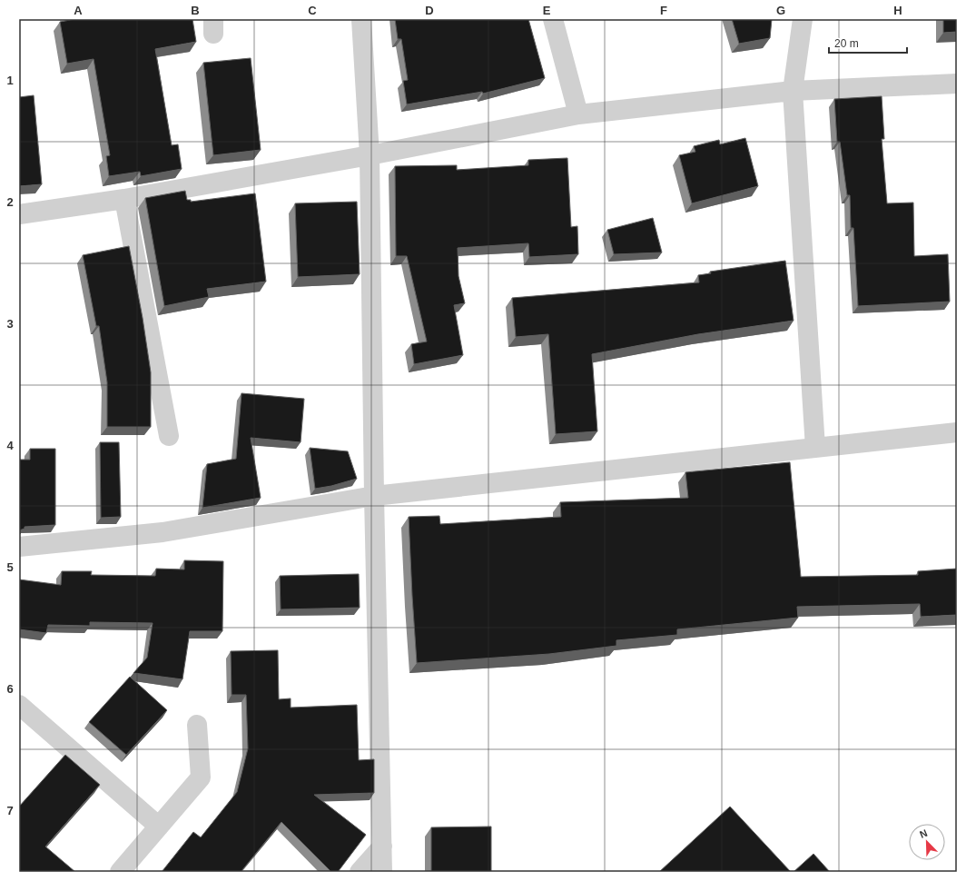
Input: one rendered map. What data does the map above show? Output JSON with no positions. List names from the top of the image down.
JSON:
{
  "scale_bar": "20 m",
  "north": "top left",
  "grid": {
    "columns": [
      "A",
      "B",
      "C",
      "D",
      "E",
      "F",
      "G",
      "H"
    ],
    "rows": [
      "1",
      "2",
      "3",
      "4",
      "5",
      "6",
      "7"
    ]
  }
}
